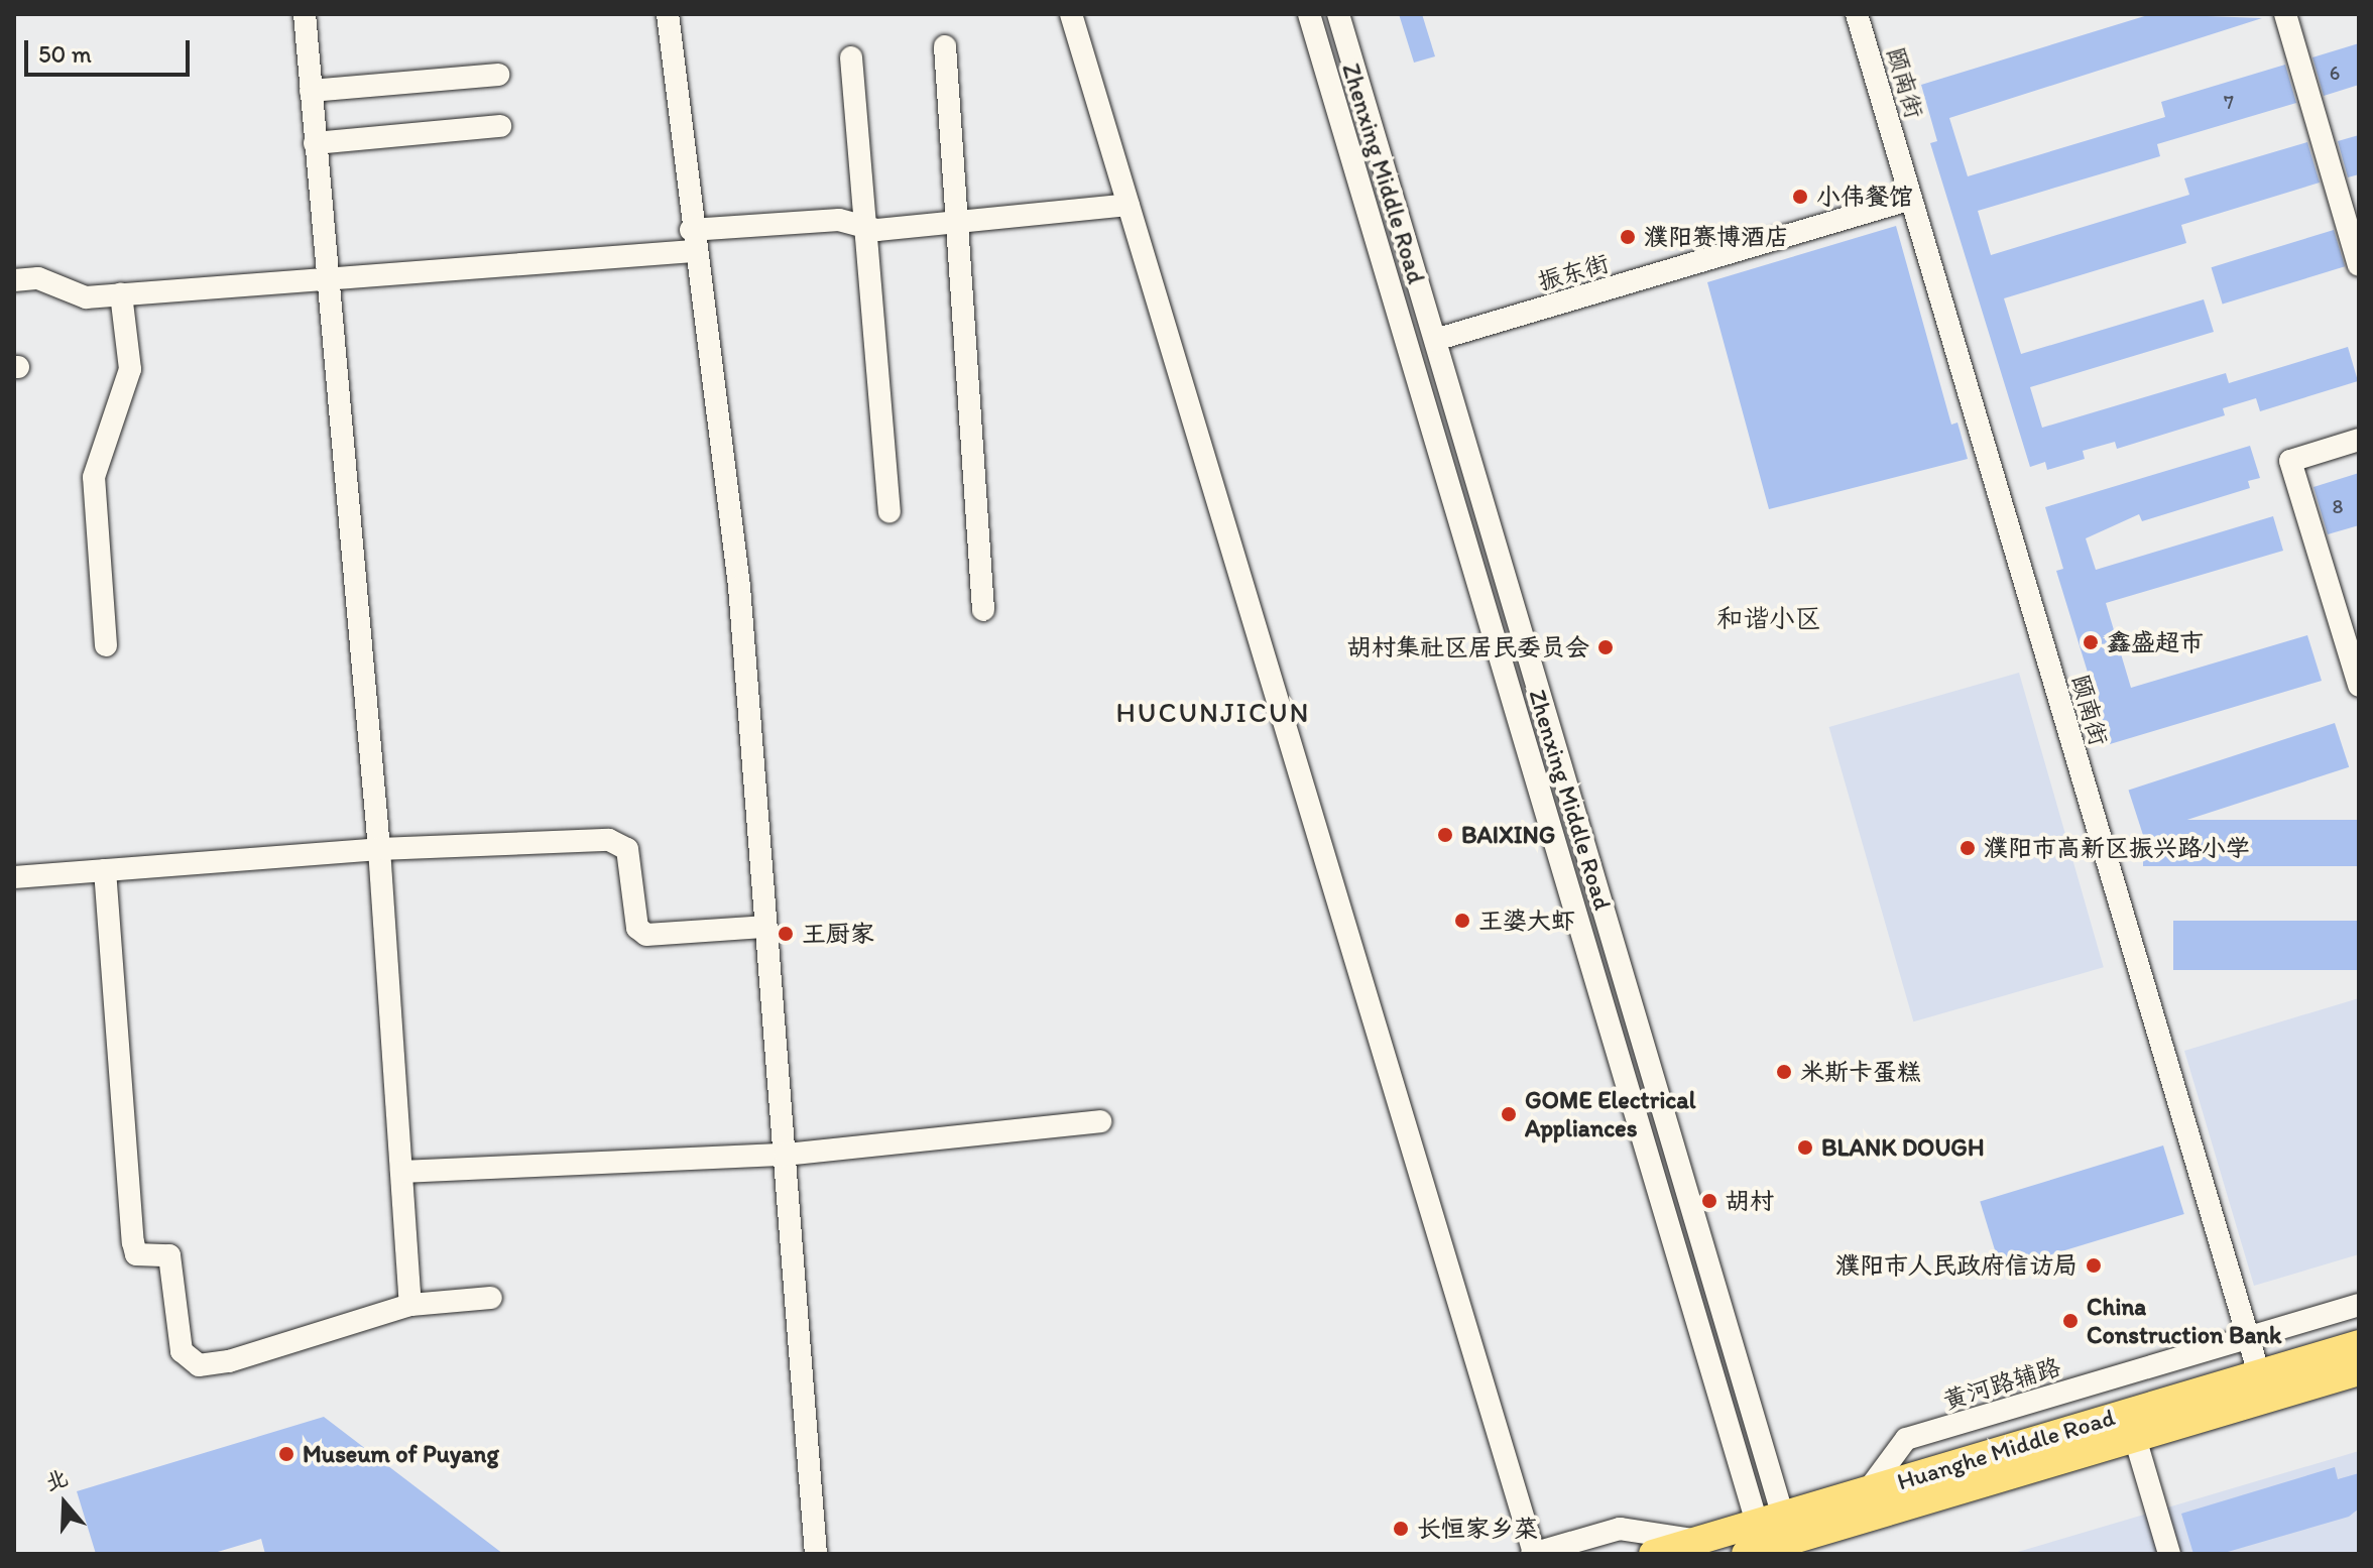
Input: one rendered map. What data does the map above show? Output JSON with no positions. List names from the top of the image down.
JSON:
{
  "streets": {
    "main road": ["Huanghe Middle Road"],
    "street": [
      "颐南街",
      "Zhenxing Middle Road",
      "振东街",
      "黄河路辅路"
    ]
  },
  "crossings": [
    ["颐南街", "振东街"],
    ["颐南街", "黄河路辅路"],
    ["颐南街", "Huanghe Middle Road"],
    ["Zhenxing Middle Road", "振东街"],
    ["Zhenxing Middle Road", "Huanghe Middle Road"],
    ["黄河路辅路", "Huanghe Middle Road"]
  ],
  "districts": ["和谐小区", "HUCUNJICUN"],
  "places": [
    "小伟餐馆",
    "濮阳赛博酒店",
    "鑫盛超市",
    "胡村集社区居民委员会",
    "BAIXING",
    "濮阳市高新区振兴路小学",
    "王婆大虾",
    "王厨家",
    "米斯卡蛋糕",
    "GOME Electrical Appliances",
    "BLANK DOUGH",
    "胡村",
    "濮阳市人民政府信访局",
    "China Construction Bank",
    "Museum of Puyang",
    "长恒家乡菜"
  ],
  "house_numbers": ["6", "7", "8"],
  "scale_bar": "50 m",
  "north": "top"
}
